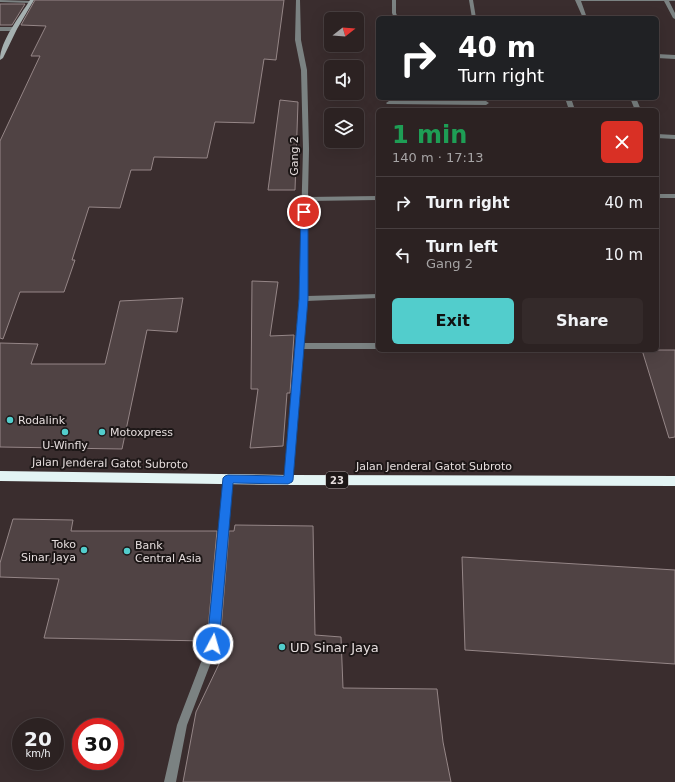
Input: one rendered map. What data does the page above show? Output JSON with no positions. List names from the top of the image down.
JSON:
{
  "streets": {
    "highway": ["Jalan Jenderal Gatot Subroto", "23"],
    "street": ["Gang 2"]
  },
  "crossings": [
    ["Gang 2", "Jalan Jenderal Gatot Subroto"]
  ],
  "places": [
    "Rodalink",
    "U-Winfly",
    "Motoxpress",
    "Toko Sinar Jaya",
    "Bank Central Asia",
    "UD Sinar Jaya"
  ],
  "north": "right",
  "page": {
    "turn": ["40 m", "Turn right"],
    "heading": ["1 min", "140 m · 17:13"],
    "list": [
      {
        "name": "Turn right",
        "value": "40 m"
      },
      {
        "name": "Turn left",
        "note": "Gang 2",
        "value": "10 m"
      }
    ],
    "buttons": ["Exit", "Share"],
    "speed": "20 km/h",
    "limit": "30"
  }
}
